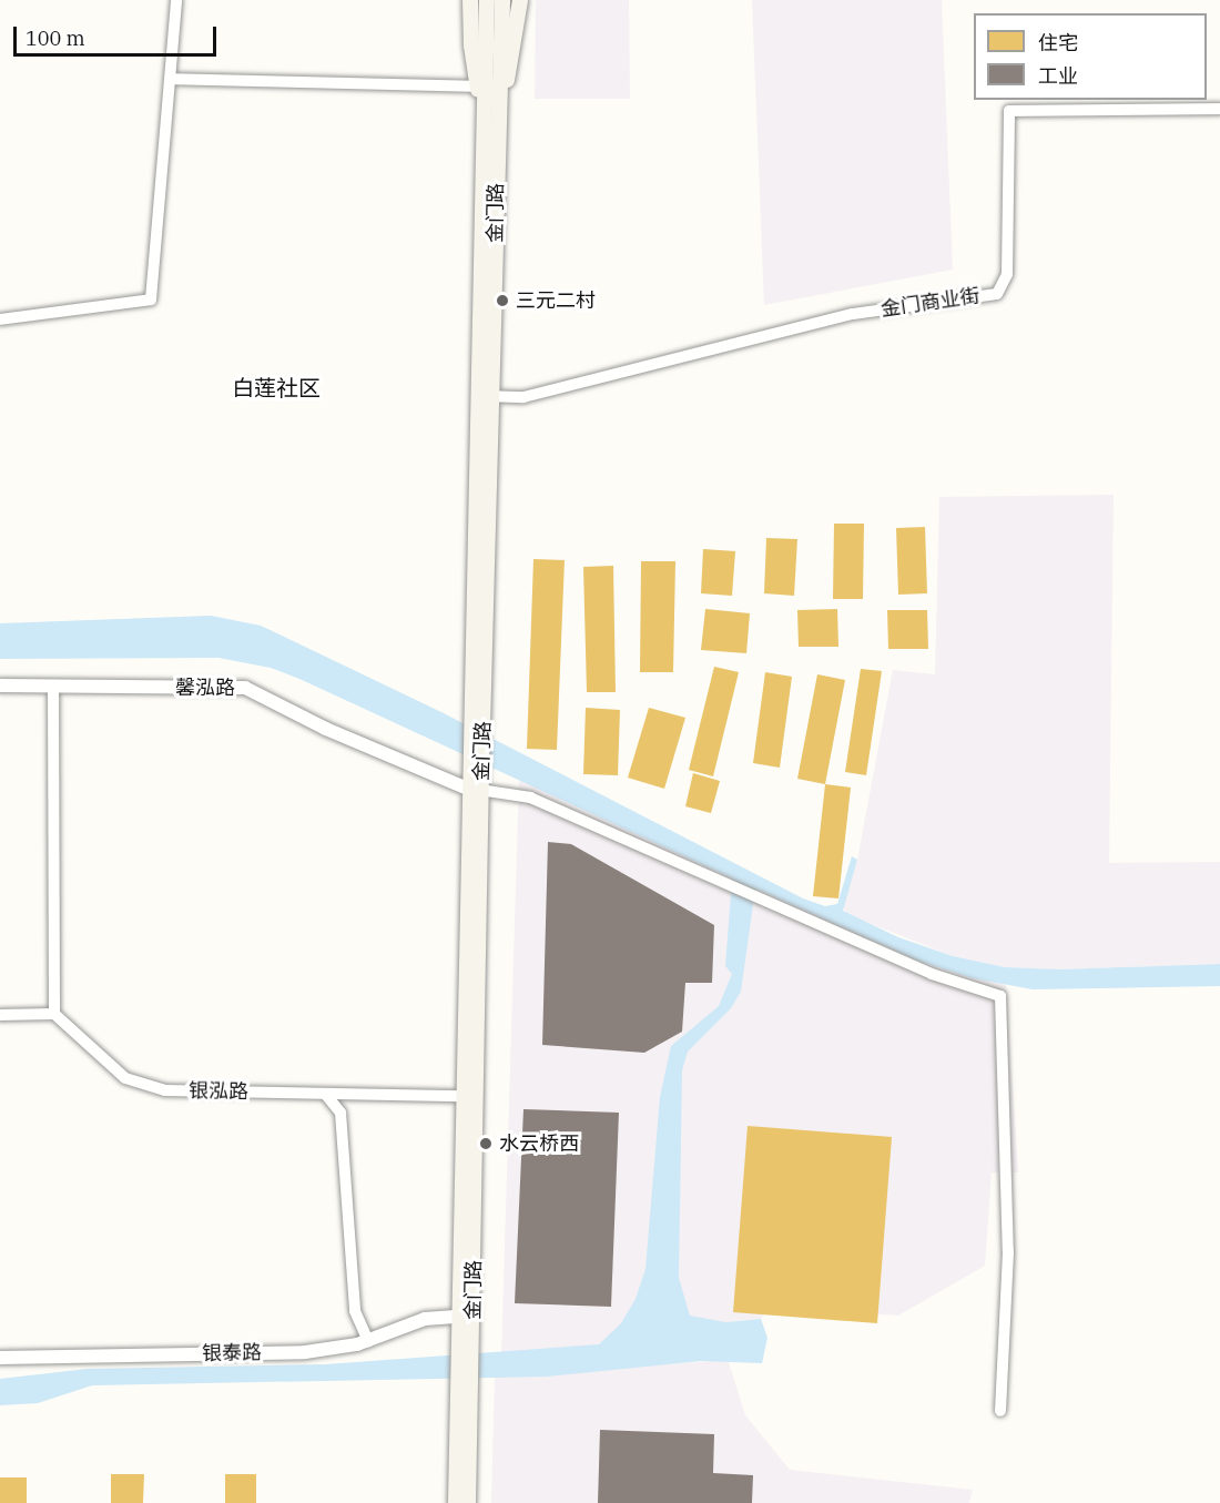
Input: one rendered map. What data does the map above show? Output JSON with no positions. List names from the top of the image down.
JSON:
{
  "streets": {
    "main road": ["金门路"],
    "street": [
      "金门商业街",
      "馨泓路",
      "银泓路",
      "银泰路"
    ]
  },
  "crossings": [
    ["金门路", "金门商业街"],
    ["金门路", "馨泓路"],
    ["金门路", "银泓路"],
    ["金门路", "银泰路"]
  ],
  "districts": ["白莲社区"],
  "places": ["三元二村", "水云桥西"],
  "legend": ["住宅", "工业"],
  "scale_bar": "100 m"
}
